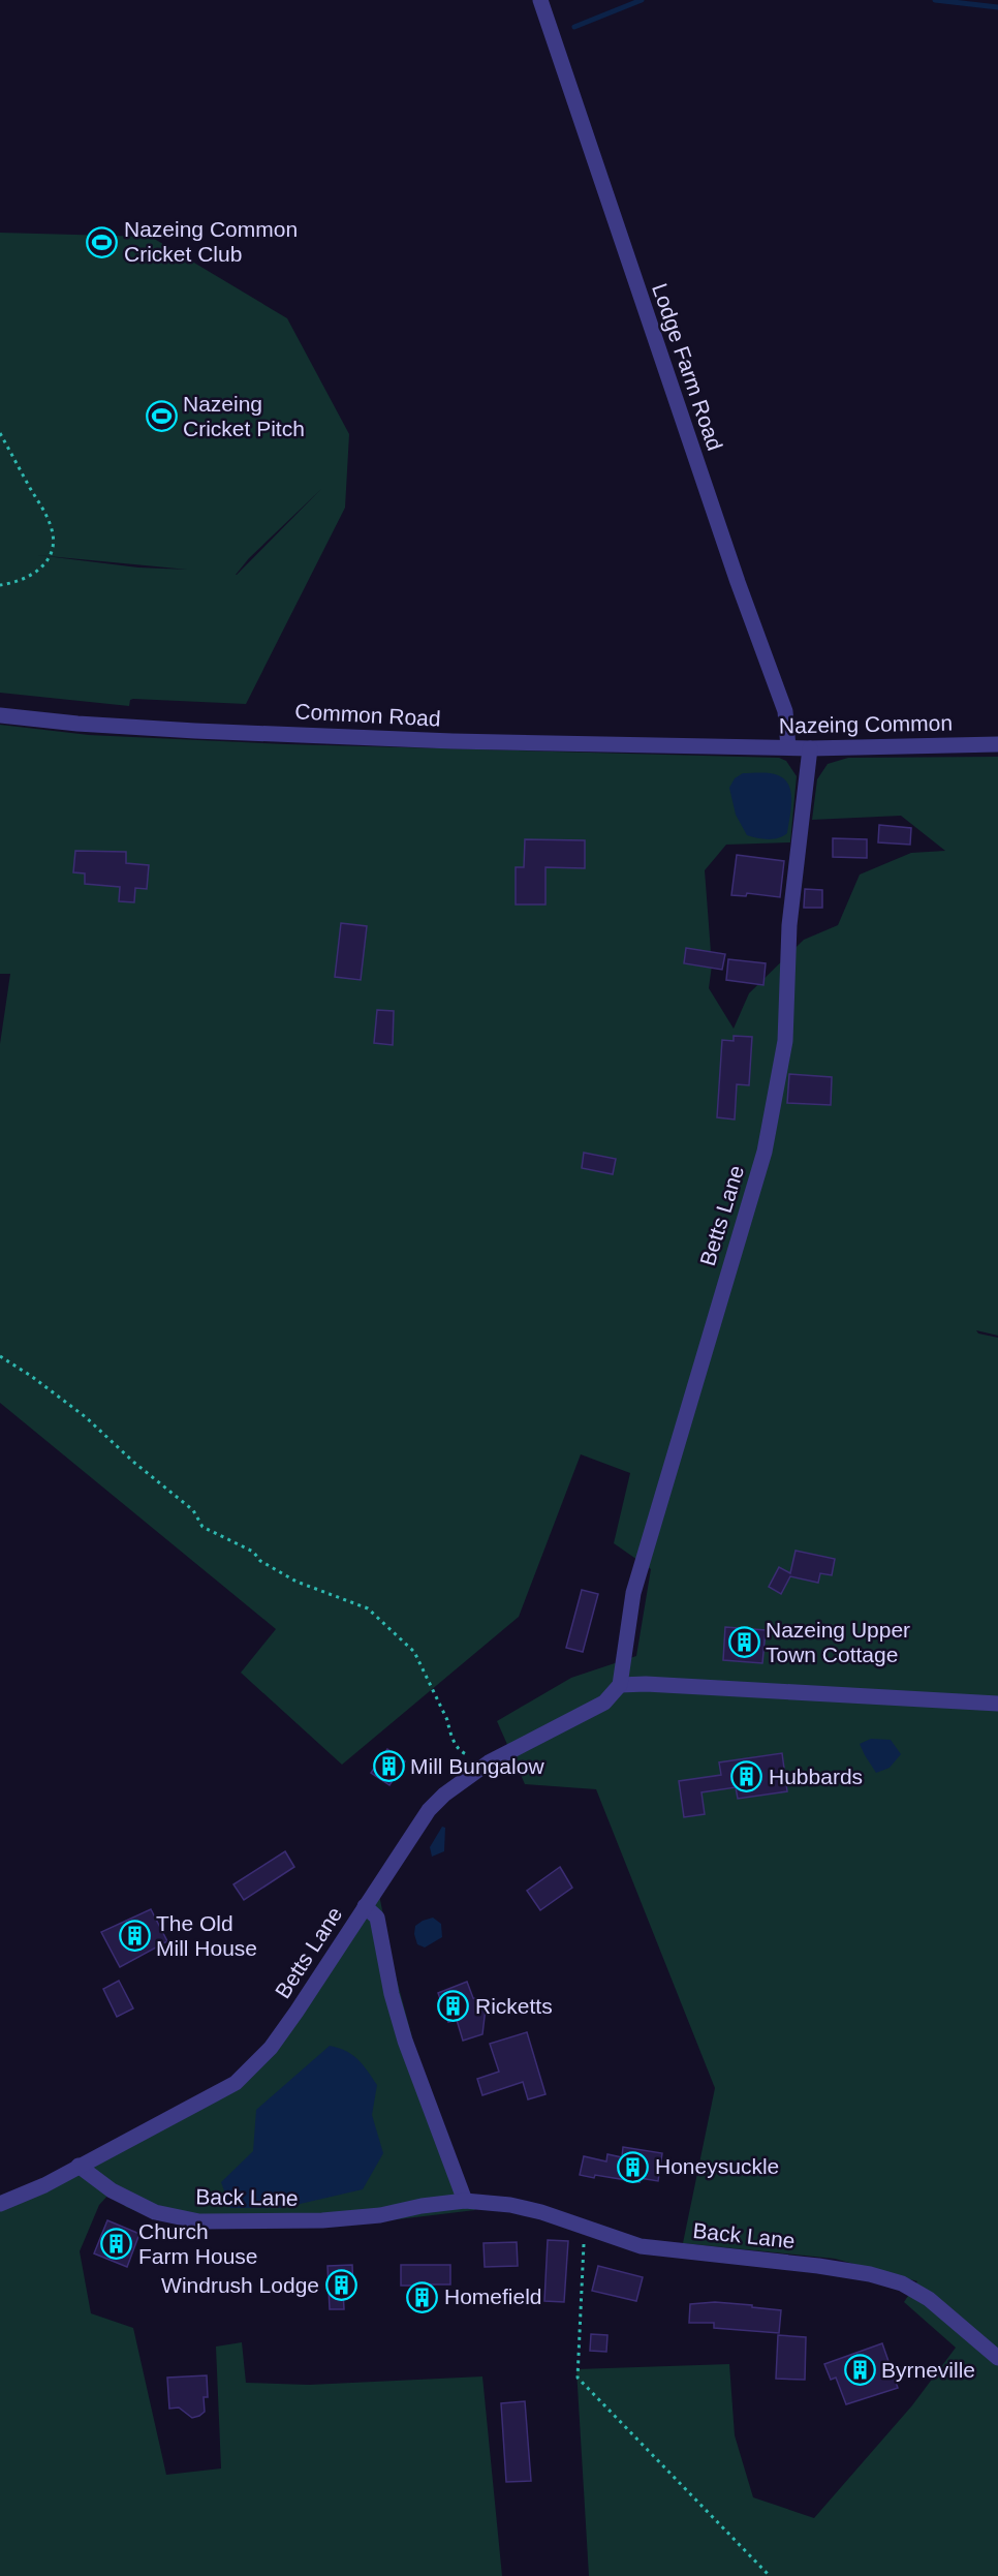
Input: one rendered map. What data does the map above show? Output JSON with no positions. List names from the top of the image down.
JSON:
{
  "streets": {
    "street": [
      "Lodge Farm Road",
      "Common Road",
      "Nazeing Common",
      "Betts Lane",
      "Back Lane"
    ]
  },
  "crossings": [
    ["Lodge Farm Road", "Nazeing Common"],
    ["Common Road", "Nazeing Common"],
    ["Nazeing Common", "Betts Lane"],
    ["Betts Lane", "Back Lane"]
  ],
  "places": {
    "sports": ["Nazeing Common Cricket Club", "Nazeing Cricket Pitch"],
    "building": [
      "Nazeing Upper Town Cottage",
      "Mill Bungalow",
      "Hubbards",
      "The Old Mill House",
      "Ricketts",
      "Honeysuckle",
      "Church Farm House",
      "Windrush Lodge",
      "Homefield",
      "Byrneville"
    ]
  }
}
